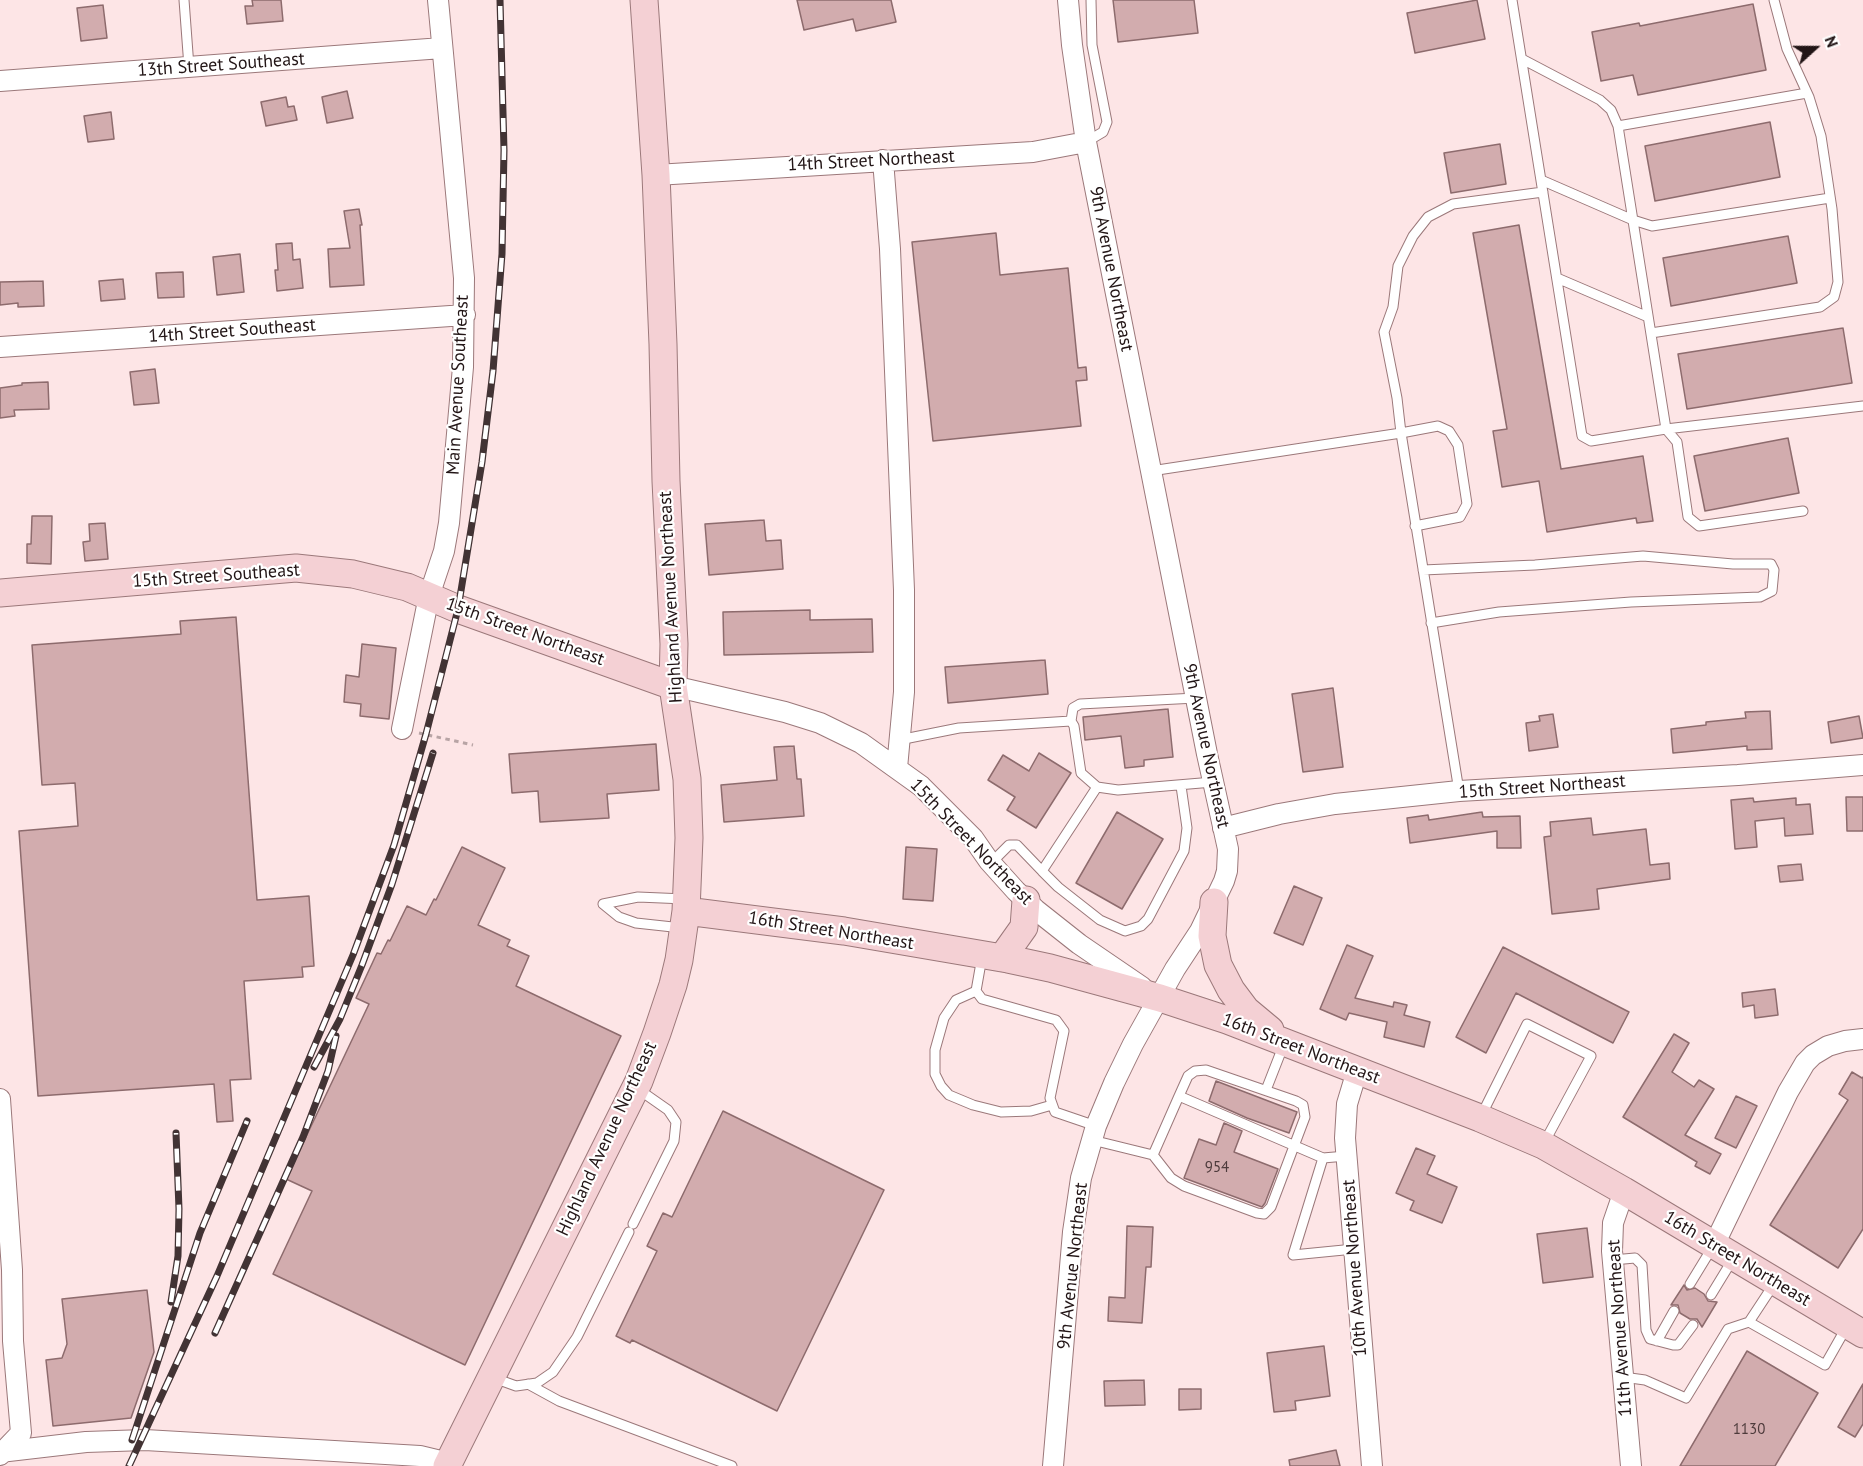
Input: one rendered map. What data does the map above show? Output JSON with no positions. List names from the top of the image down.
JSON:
{
  "streets": {
    "main road": [
      "15th Street Southeast",
      "Highland Avenue Northeast",
      "15th Street Northeast",
      "16th Street Northeast"
    ],
    "street": [
      "13th Street Southeast",
      "14th Street Northeast",
      "9th Avenue Northeast",
      "14th Street Southeast",
      "Main Avenue Southeast",
      "10th Avenue Northeast",
      "11th Avenue Northeast"
    ]
  },
  "crossings": [
    ["13th Street Southeast", "Main Avenue Southeast"],
    ["14th Street Northeast", "9th Avenue Northeast"],
    ["14th Street Northeast", "Highland Avenue Northeast"],
    ["9th Avenue Northeast", "15th Street Northeast"],
    ["9th Avenue Northeast", "16th Street Northeast"],
    ["14th Street Southeast", "Main Avenue Southeast"],
    ["Main Avenue Southeast", "15th Street Southeast"],
    ["Main Avenue Southeast", "15th Street Northeast"],
    ["15th Street Southeast", "15th Street Northeast"],
    ["Highland Avenue Northeast", "15th Street Northeast"],
    ["Highland Avenue Northeast", "16th Street Northeast"],
    ["15th Street Northeast", "16th Street Northeast"],
    ["16th Street Northeast", "10th Avenue Northeast"],
    ["16th Street Northeast", "11th Avenue Northeast"]
  ],
  "house_numbers": ["954", "1130"],
  "north": "right"
}
